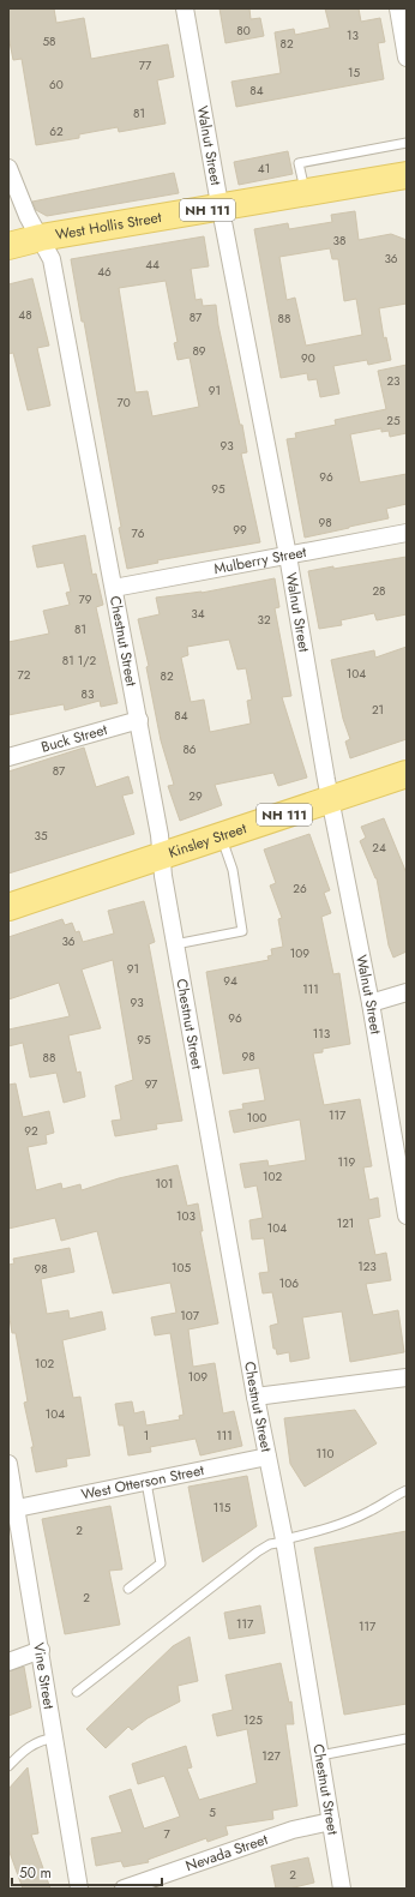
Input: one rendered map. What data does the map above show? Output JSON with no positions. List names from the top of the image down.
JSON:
{
  "streets": {
    "main road": ["NH 111", "West Hollis Street", "Kinsley Street"],
    "street": [
      "Walnut Street",
      "Mulberry Street",
      "Chestnut Street",
      "Buck Street",
      "West Otterson Street",
      "Vine Street",
      "Nevada Street"
    ]
  },
  "crossings": [
    ["Walnut Street", "West Hollis Street"],
    ["Walnut Street", "Mulberry Street"],
    ["Walnut Street", "Kinsley Street"],
    ["West Hollis Street", "Chestnut Street"],
    ["Mulberry Street", "Chestnut Street"],
    ["Chestnut Street", "Buck Street"],
    ["Chestnut Street", "Kinsley Street"],
    ["Chestnut Street", "West Otterson Street"],
    ["Chestnut Street", "Nevada Street"],
    ["West Otterson Street", "Vine Street"]
  ],
  "house_numbers": [
    "80",
    "13",
    "58",
    "82",
    "77",
    "15",
    "60",
    "84",
    "81",
    "62",
    "41",
    "38",
    "36",
    "44",
    "46",
    "48",
    "87",
    "88",
    "89",
    "90",
    "23",
    "91",
    "70",
    "25",
    "93",
    "96",
    "95",
    "98",
    "99",
    "76",
    "28",
    "79",
    "34",
    "32",
    "81",
    "81 1/2",
    "104",
    "72",
    "82",
    "83",
    "21",
    "84",
    "86",
    "87",
    "29",
    "35",
    "24",
    "26",
    "36",
    "109",
    "91",
    "94",
    "111",
    "93",
    "96",
    "113",
    "95",
    "98",
    "88",
    "97",
    "117",
    "100",
    "92",
    "119",
    "102",
    "101",
    "103",
    "121",
    "104",
    "123",
    "105",
    "98",
    "106",
    "107",
    "102",
    "109",
    "104",
    "1",
    "111",
    "110",
    "115",
    "2",
    "2",
    "117",
    "117",
    "125",
    "127",
    "5",
    "7",
    "2"
  ],
  "scale_bar": "50 m"
}
